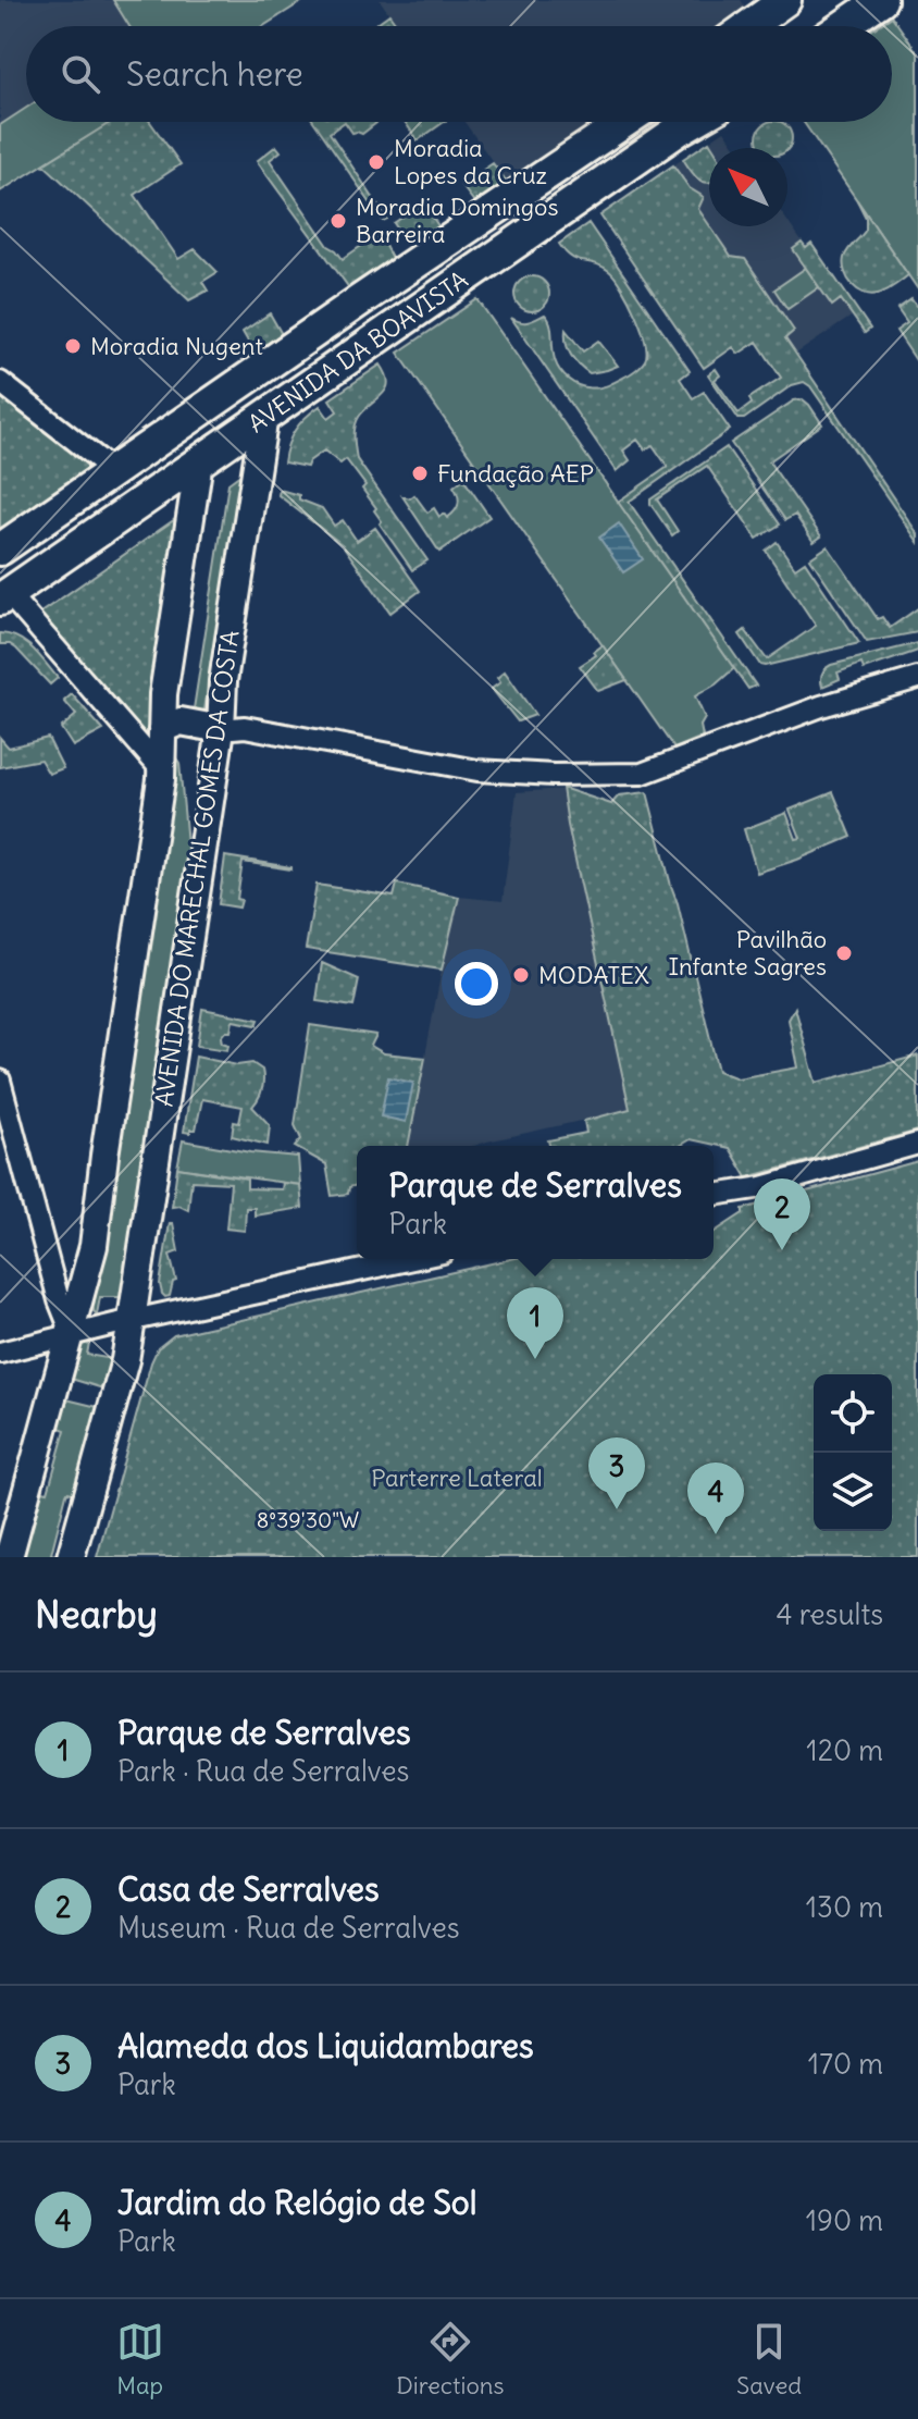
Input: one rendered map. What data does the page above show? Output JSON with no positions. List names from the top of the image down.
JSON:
{
  "streets": {
    "main road": ["AVENIDA DA BOAVISTA", "AVENIDA DO MARECHAL GOMES DA COSTA"]
  },
  "crossings": [
    ["AVENIDA DA BOAVISTA", "AVENIDA DO MARECHAL GOMES DA COSTA"]
  ],
  "parks": ["Parterre Lateral"],
  "places": [
    "Moradia Lopes da Cruz",
    "Moradia Domingos Barreira",
    "Moradia Nugent",
    "Fundação AEP",
    "Pavilhão Infante Sagres",
    "MODATEX"
  ],
  "north": "top left",
  "page": {
    "search": "Search here",
    "popup": ["Parque de Serralves", "Park"],
    "pins": [
      "2",
      "1",
      "3",
      "4"
    ],
    "heading": ["Nearby", "4 results"],
    "list": [
      {
        "mark": "1",
        "name": "Parque de Serralves",
        "note": "Park · Rua de Serralves",
        "value": "120 m"
      },
      {
        "mark": "2",
        "name": "Casa de Serralves",
        "note": "Museum · Rua de Serralves",
        "value": "130 m"
      },
      {
        "mark": "3",
        "name": "Alameda dos Liquidambares",
        "note": "Park",
        "value": "170 m"
      },
      {
        "mark": "4",
        "name": "Jardim do Relógio de Sol",
        "note": "Park",
        "value": "190 m"
      }
    ],
    "nav": ["Map", "Directions", "Saved"]
  },
  "coordinates": ["8°39'30\"W"]
}
